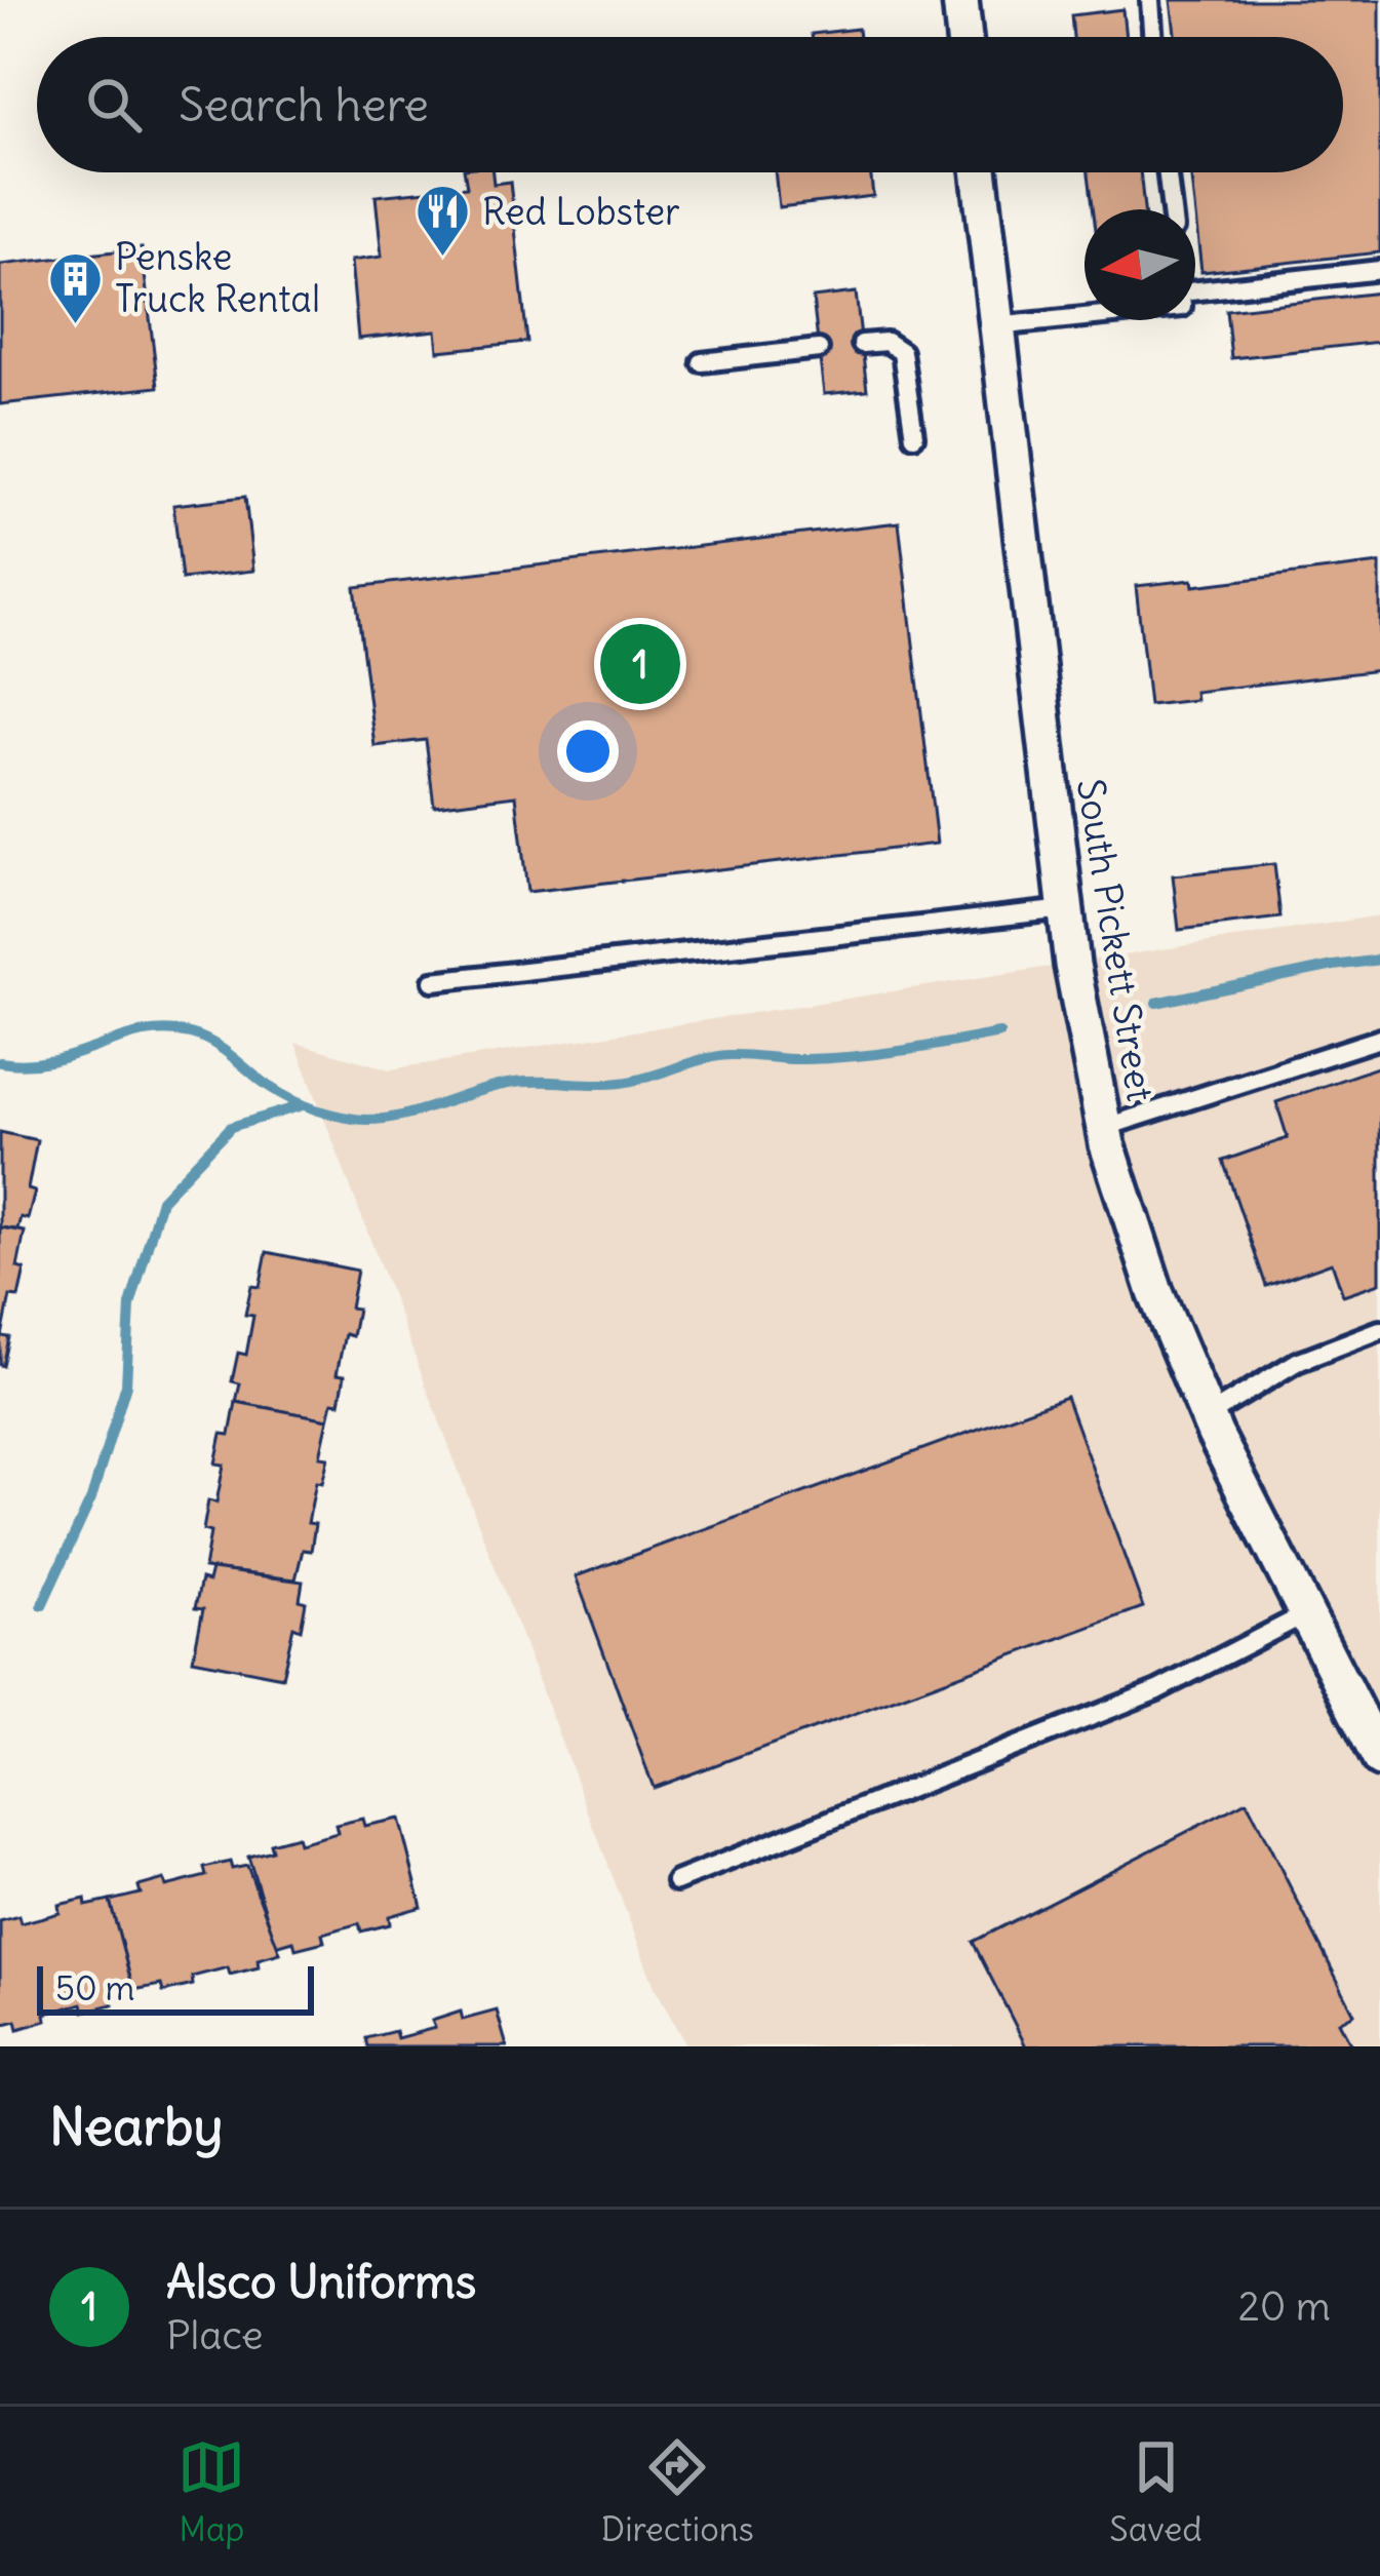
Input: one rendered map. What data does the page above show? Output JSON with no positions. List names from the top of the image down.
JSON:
{
  "streets": {
    "street": ["South Pickett Street"]
  },
  "places": {
    "restaurant": ["Red Lobster"],
    "building": ["Penske Truck Rental"]
  },
  "scale_bar": "50 m",
  "north": "left",
  "page": {
    "search": "Search here",
    "pins": "1",
    "scale": "50 m",
    "heading": "Nearby",
    "list": [
      {
        "mark": "1",
        "name": "Alsco Uniforms",
        "note": "Place",
        "value": "20 m"
      }
    ],
    "nav": ["Map", "Directions", "Saved"]
  }
}
